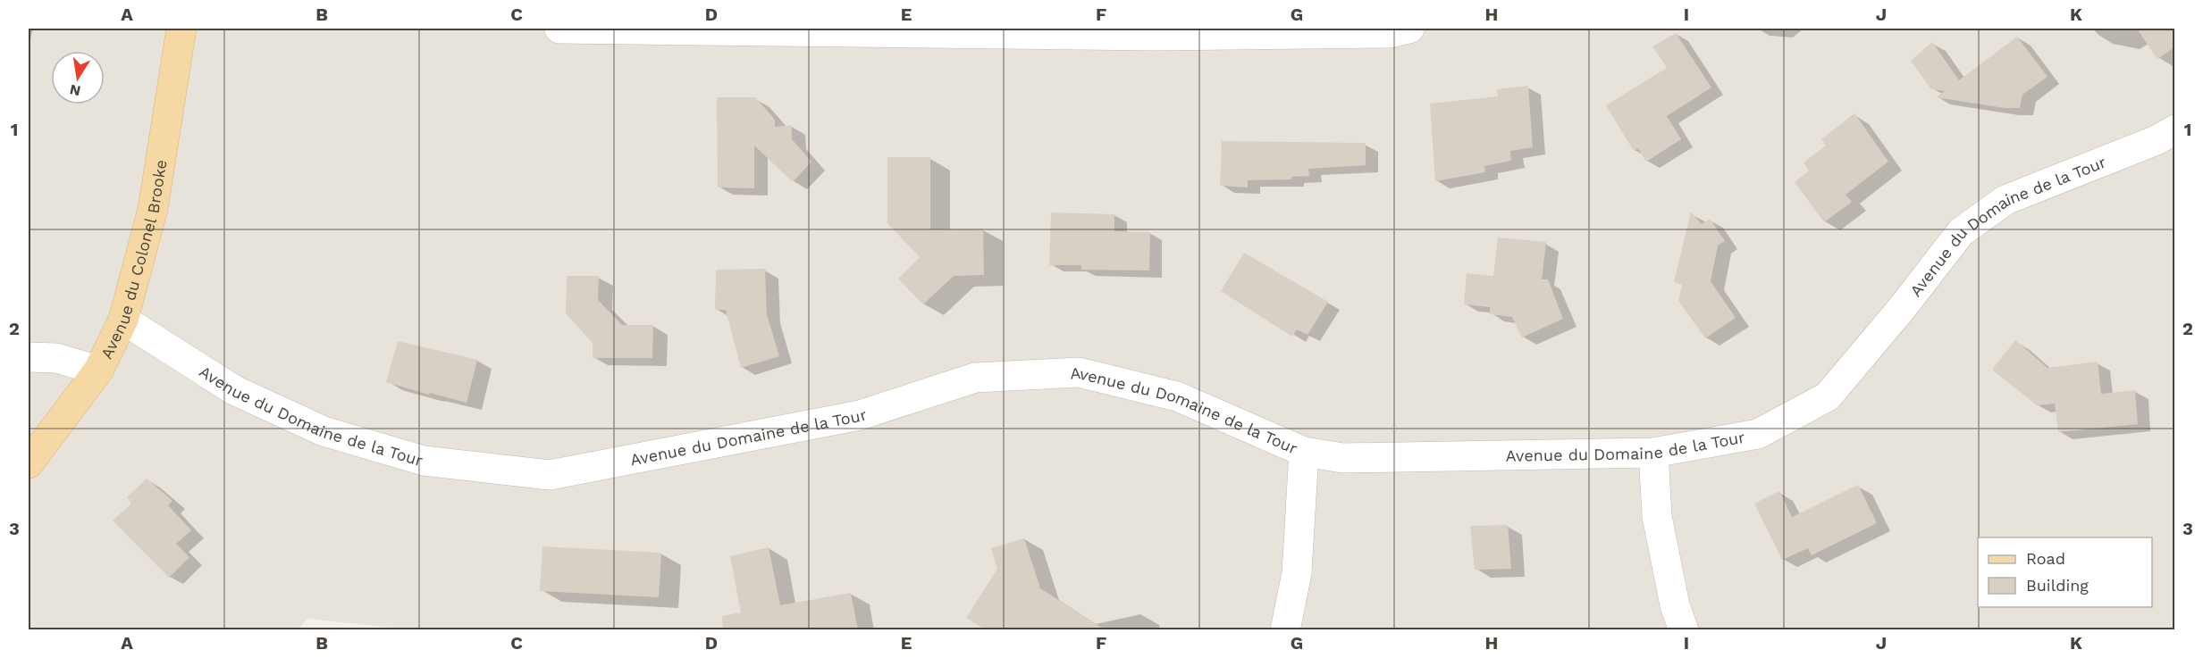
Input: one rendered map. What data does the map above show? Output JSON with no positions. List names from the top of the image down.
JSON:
{
  "streets": {
    "main road": ["Avenue du Colonel Brooke"],
    "street": ["Avenue du Domaine de la Tour"]
  },
  "crossings": [
    ["Avenue du Domaine de la Tour", "Avenue du Colonel Brooke"]
  ],
  "legend": ["Road", "Building"],
  "north": "bottom",
  "grid": {
    "columns": [
      "A",
      "B",
      "C",
      "D",
      "E",
      "F",
      "G",
      "H",
      "I",
      "J",
      "K"
    ],
    "rows": ["1", "2", "3"]
  }
}
